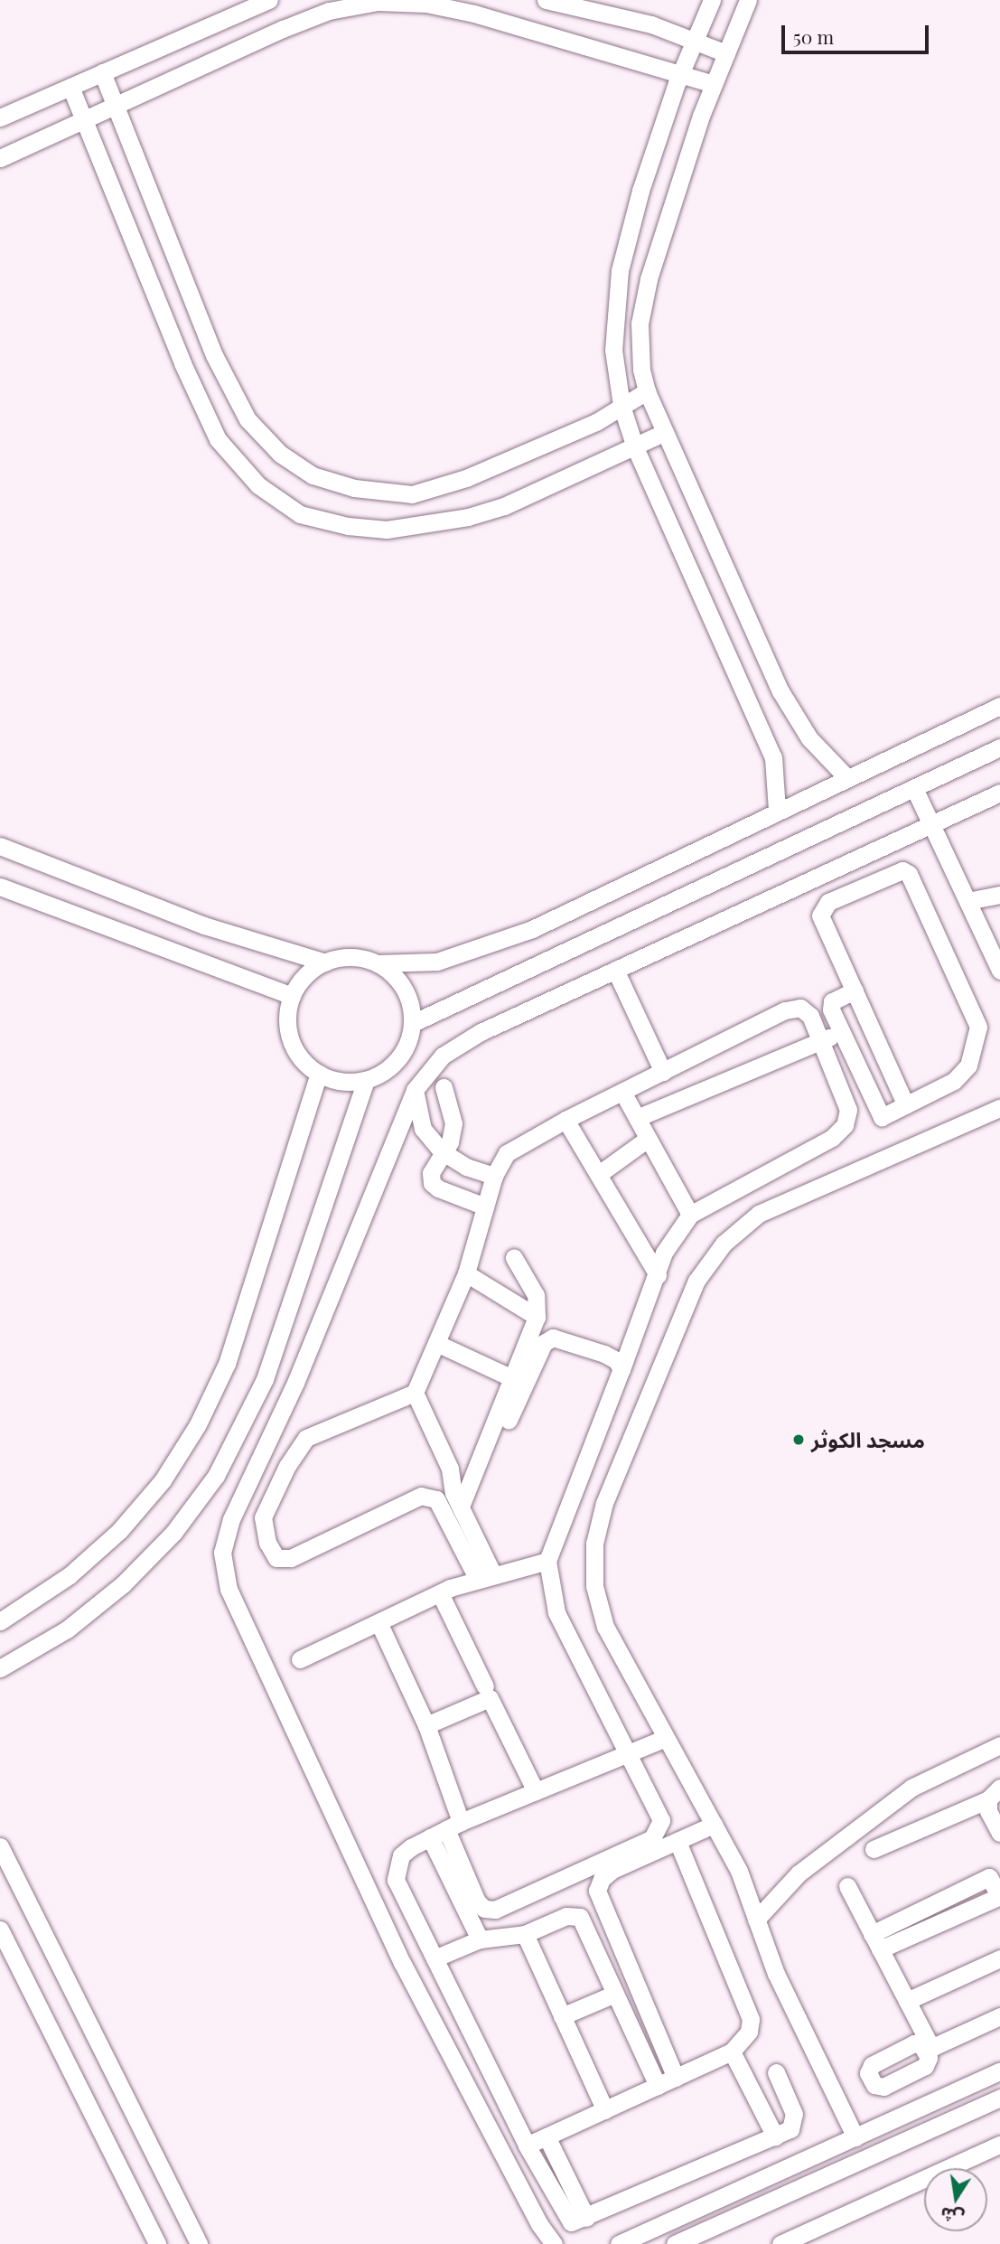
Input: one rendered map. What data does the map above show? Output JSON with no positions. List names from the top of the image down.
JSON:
{
  "places": ["مسجد الكوثر"],
  "scale_bar": "50 m",
  "north": "bottom"
}
